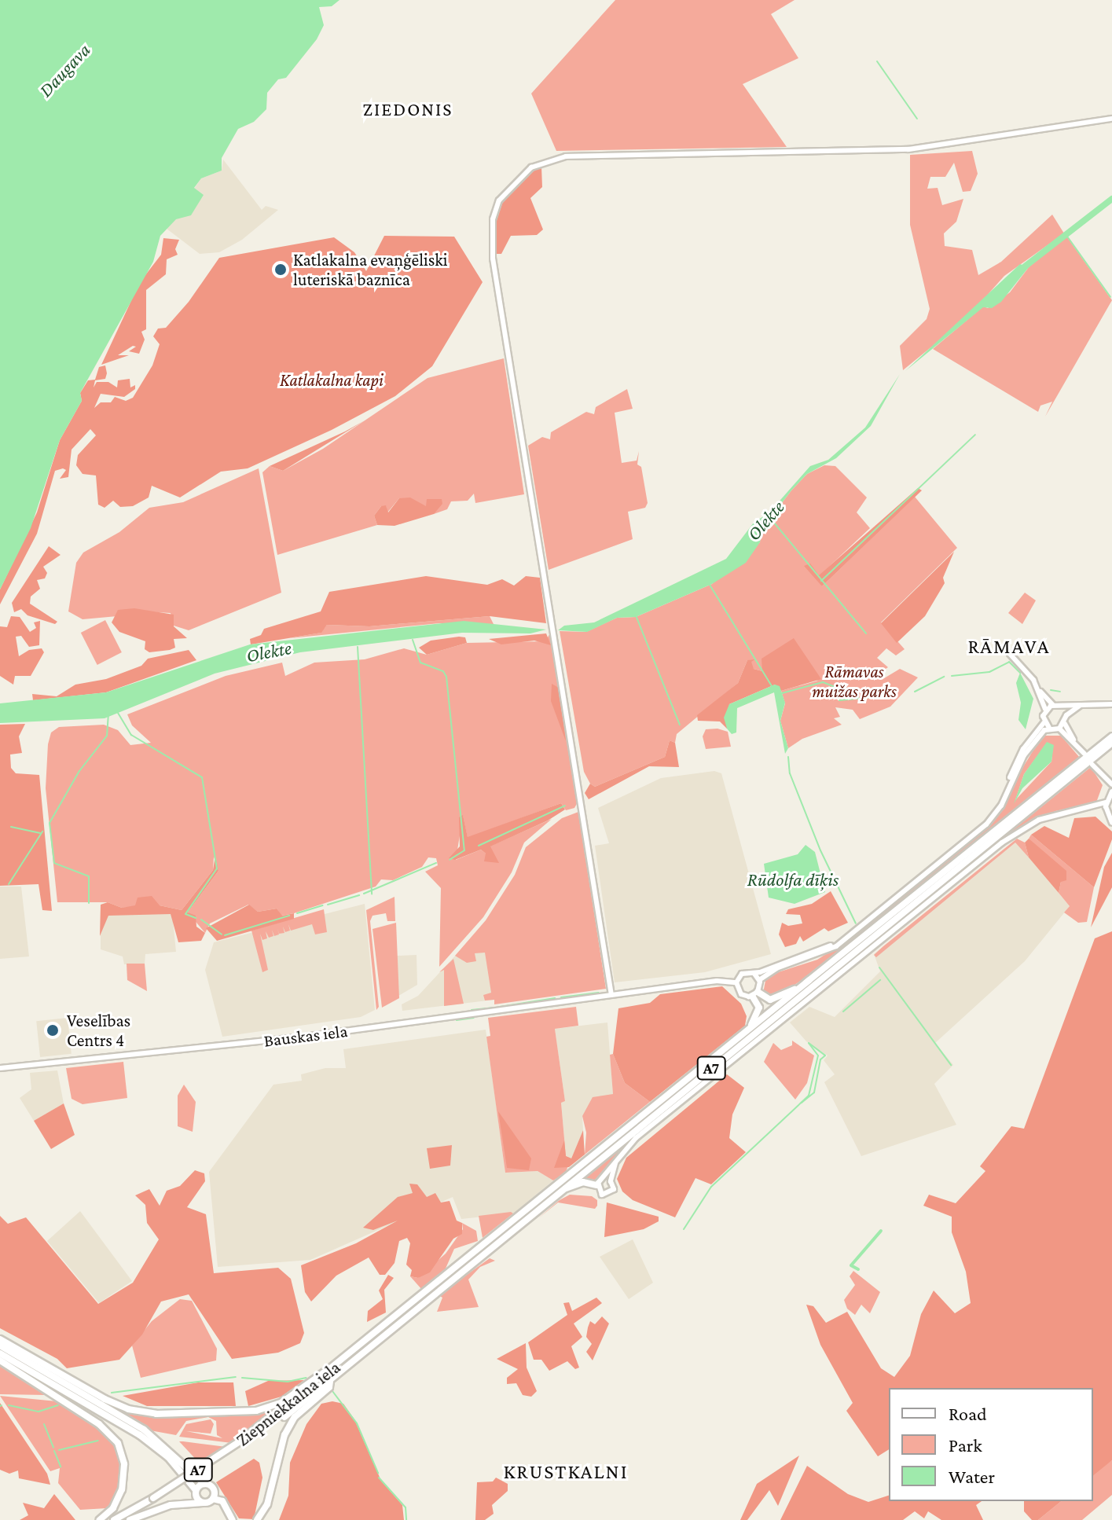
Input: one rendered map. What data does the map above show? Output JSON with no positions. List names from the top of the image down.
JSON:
{
  "streets": {
    "highway": ["A7", "Ziepniekkalna iela"],
    "main road": ["Bauskas iela"]
  },
  "crossings": [
    ["A7", "Ziepniekkalna iela"]
  ],
  "districts": ["ZIEDONIS", "RĀMAVA", "KRUSTKALNI"],
  "water": ["Daugava", "Olekte", "Rūdolfa dīķis"],
  "parks": ["Katlakalna kapi", "Rāmavas muižas parks"],
  "places": ["Katlakalna evaņģēliski luteriskā baznīca", "Veselības Centrs 4"],
  "legend": ["Road", "Park", "Water"]
}
